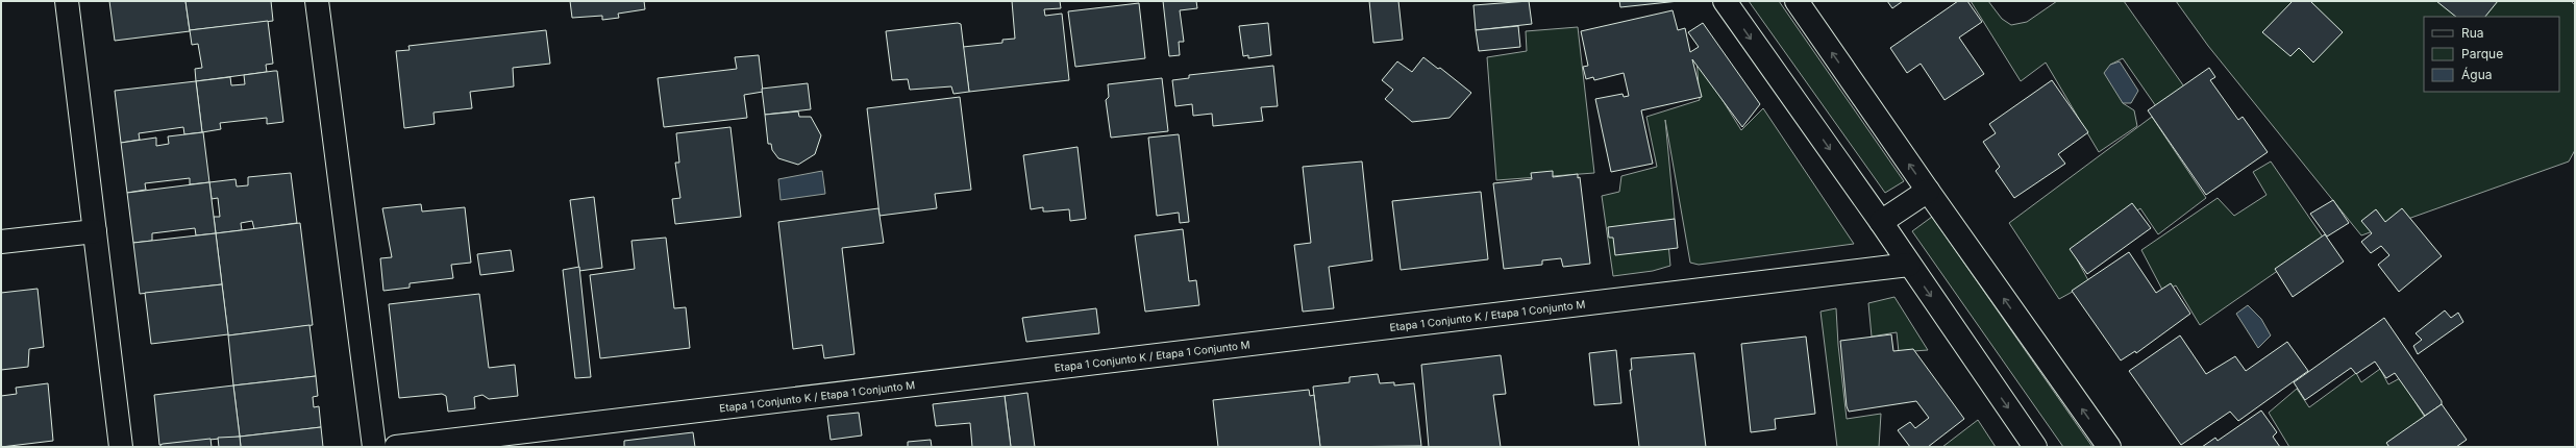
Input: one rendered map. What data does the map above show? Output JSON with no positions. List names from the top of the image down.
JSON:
{
  "streets": {
    "street": ["Etapa 1 Conjunto K / Etapa 1 Conjunto M"]
  },
  "legend": ["Rua", "Parque", "Água"]
}
